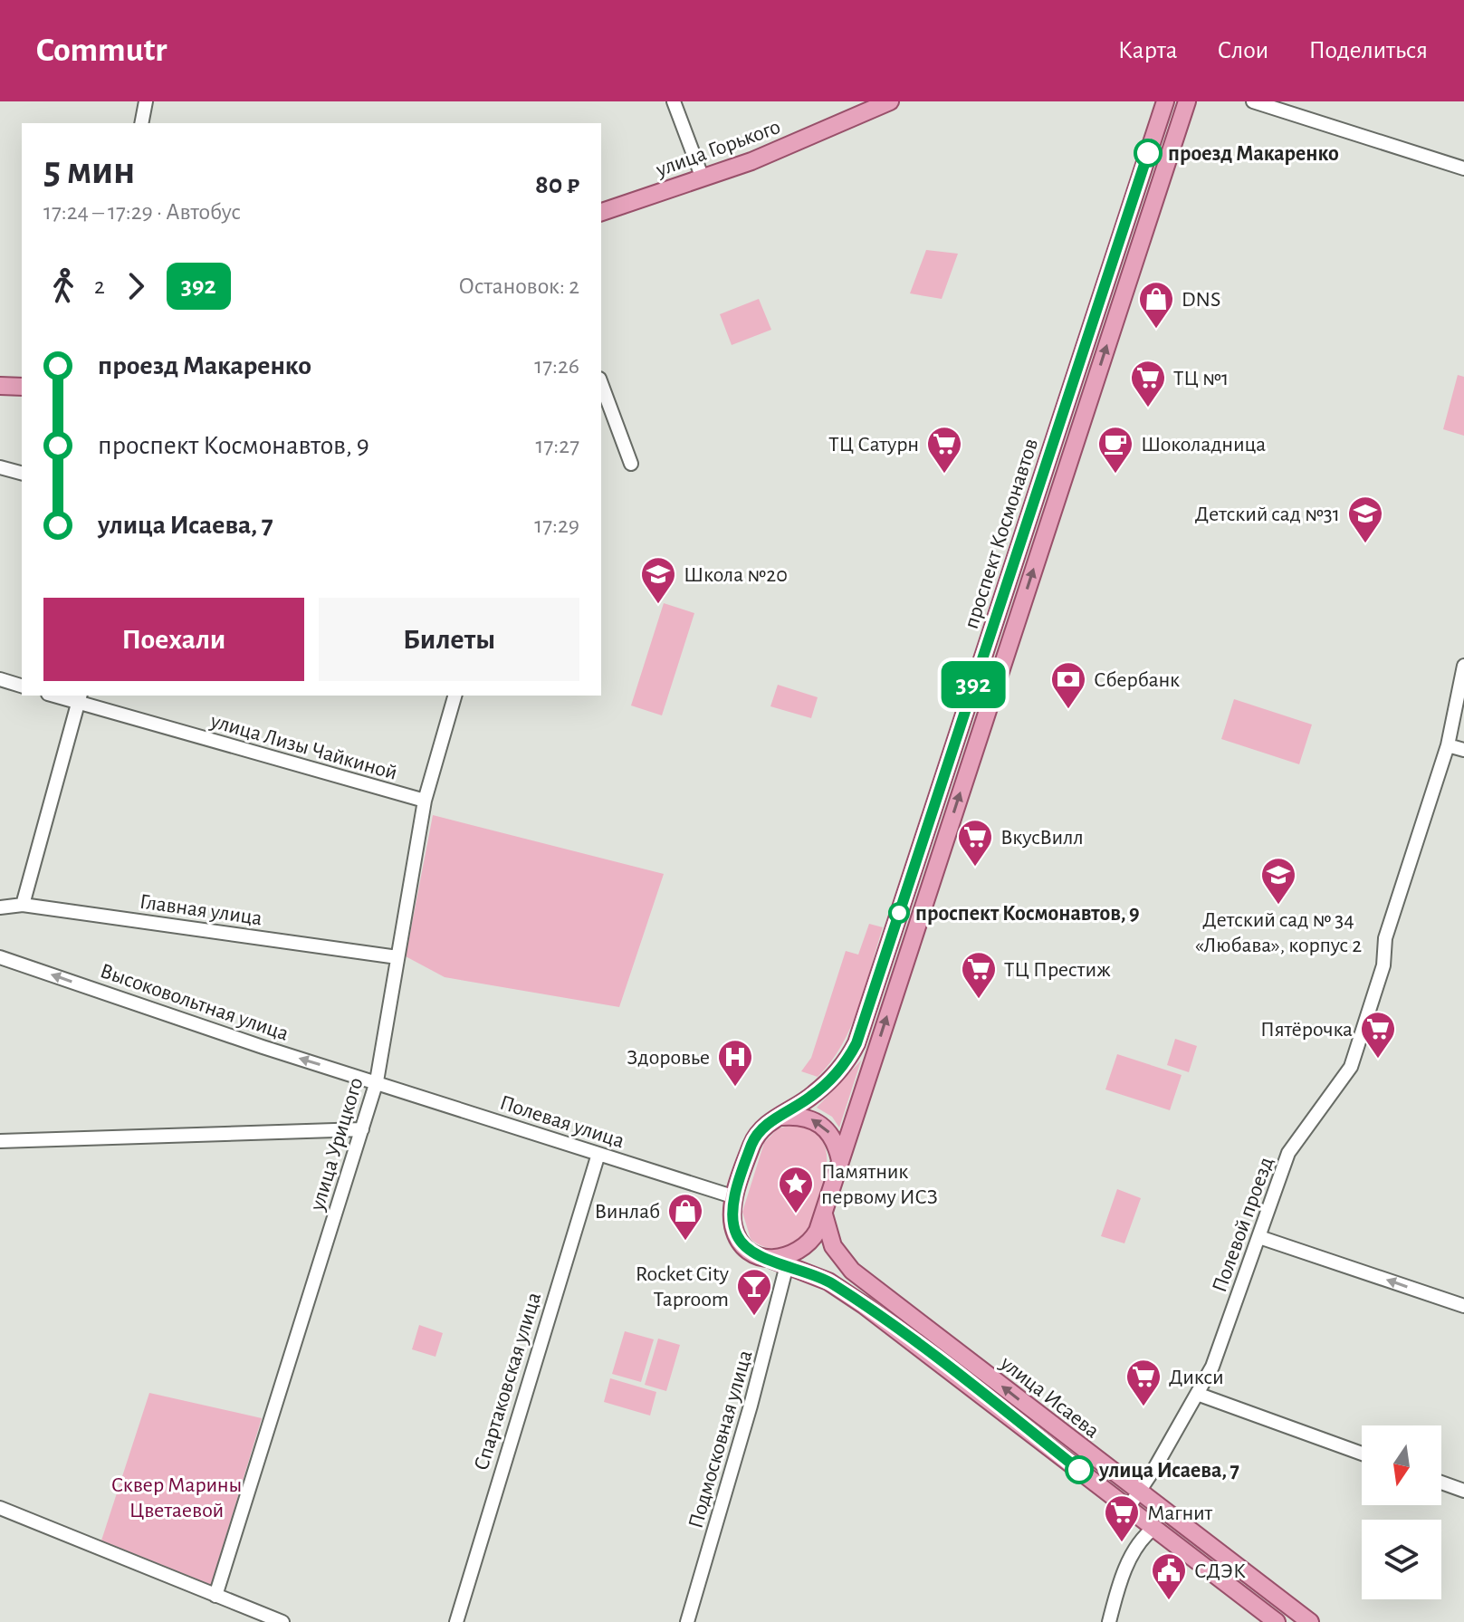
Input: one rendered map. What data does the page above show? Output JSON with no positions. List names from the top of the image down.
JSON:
{
  "streets": {
    "main road": ["улица Горького", "проспект Космонавтов", "улица Исаева"],
    "street": [
      "улица Лизы Чайкиной",
      "Главная улица",
      "Высоковольтная улица",
      "Полевая улица",
      "улица Урицкого",
      "Полевой проезд",
      "Спартаковская улица",
      "Подмосковная улица"
    ]
  },
  "crossings": [
    ["проспект Космонавтов", "Полевая улица"],
    ["проспект Космонавтов", "улица Исаева"],
    ["проспект Космонавтов", "Подмосковная улица"],
    ["улица Лизы Чайкиной", "улица Урицкого"],
    ["Главная улица", "улица Урицкого"],
    ["Высоковольтная улица", "Полевая улица"],
    ["Высоковольтная улица", "улица Урицкого"],
    ["Полевая улица", "улица Урицкого"],
    ["Полевая улица", "Спартаковская улица"],
    ["Полевая улица", "улица Исаева"],
    ["Полевая улица", "Подмосковная улица"],
    ["Полевой проезд", "улица Исаева"],
    ["улица Исаева", "Подмосковная улица"]
  ],
  "parks": ["Сквер Марины Цветаевой"],
  "places": {
    "other": ["проезд Макаренко", "проспект Космонавтов, 9", "улица Исаева, 7"],
    "shop": ["DNS", "Винлаб"],
    "supermarket": [
      "ТЦ №1",
      "ТЦ Сатурн",
      "ВкусВилл",
      "ТЦ Престиж",
      "Пятёрочка",
      "Дикси",
      "Магнит"
    ],
    "cafe": ["Шоколадница"],
    "school or university": ["Детский сад №31", "Школа №20", "Детский сад № 34 «Любава», корпус 2"],
    "bank": ["Сбербанк"],
    "hospital": ["Здоровье"],
    "place": ["Памятник первому ИСЗ"],
    "bar": ["Rocket City Taproom"],
    "public building": ["СДЭК"]
  },
  "lines": ["bus line 392"],
  "north": "bottom",
  "page": {
    "header": "Commutr",
    "nav": ["Карта", "Слои", "Поделиться"],
    "on_map": "392",
    "heading": ["5 мин", "17:24 – 17:29 · Автобус", "80 ₽"],
    "legs": ["2", "392", "Остановок: 2"],
    "list": [
      {
        "name": "проезд Макаренко",
        "value": "17:26"
      },
      {
        "name": "проспект Космонавтов, 9",
        "value": "17:27"
      },
      {
        "name": "улица Исаева, 7",
        "value": "17:29"
      }
    ],
    "buttons": ["Поехали", "Билеты"]
  }
}
